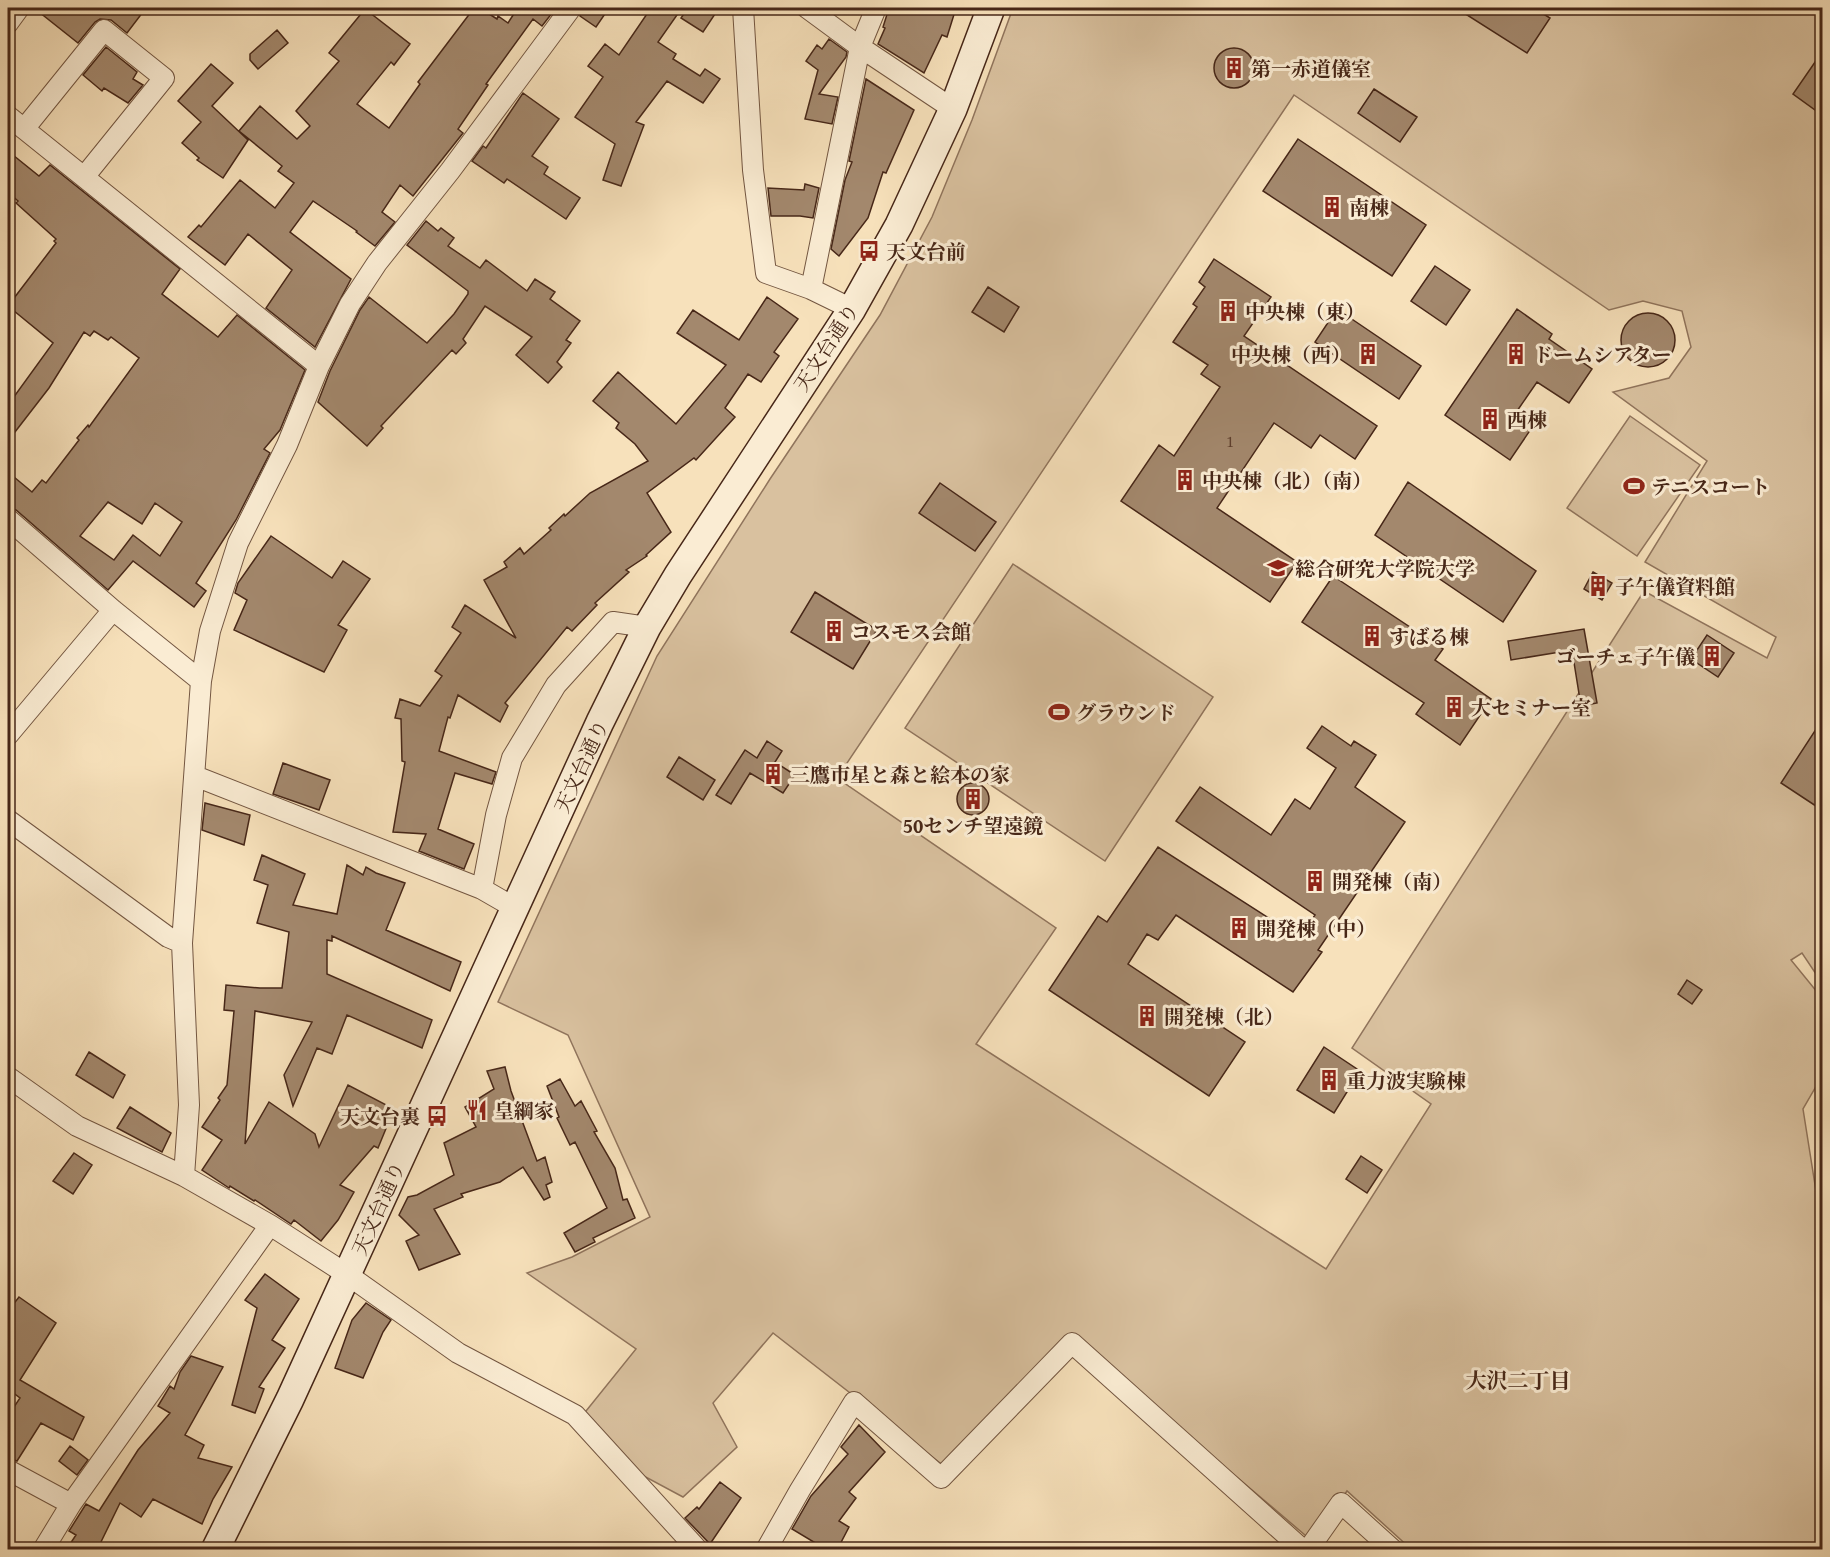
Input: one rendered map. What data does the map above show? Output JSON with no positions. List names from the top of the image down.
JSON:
{
  "streets": {
    "main road": ["天文台通り"]
  },
  "districts": ["大沢二丁目"],
  "places": {
    "building": [
      "第一赤道儀室",
      "南棟",
      "中央棟（東）",
      "中央棟（西）",
      "ドームシアター",
      "西棟",
      "中央棟（北）（南）",
      "子午儀資料館",
      "コスモス会館",
      "すばる棟",
      "ゴーチェ子午儀",
      "大セミナー室",
      "三鷹市星と森と絵本の家",
      "50センチ望遠鏡",
      "開発棟（南）",
      "開発棟（中）",
      "開発棟（北）",
      "重力波実験棟"
    ],
    "bus stop": ["天文台前", "天文台裏"],
    "sports": ["テニスコート", "グラウンド"],
    "school or university": ["総合研究大学院大学"],
    "restaurant": ["皇綱家"]
  },
  "house_numbers": ["1"]
}
